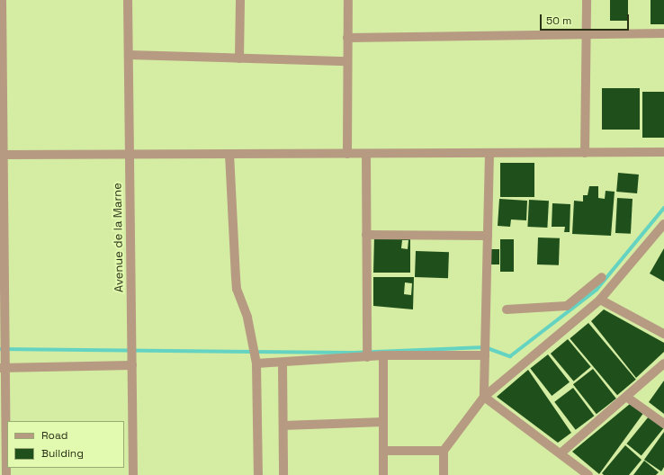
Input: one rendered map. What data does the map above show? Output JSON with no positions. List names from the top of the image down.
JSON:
{
  "streets": {
    "street": ["Avenue de la Marne"]
  },
  "legend": ["Road", "Building"],
  "scale_bar": "50 m"
}
